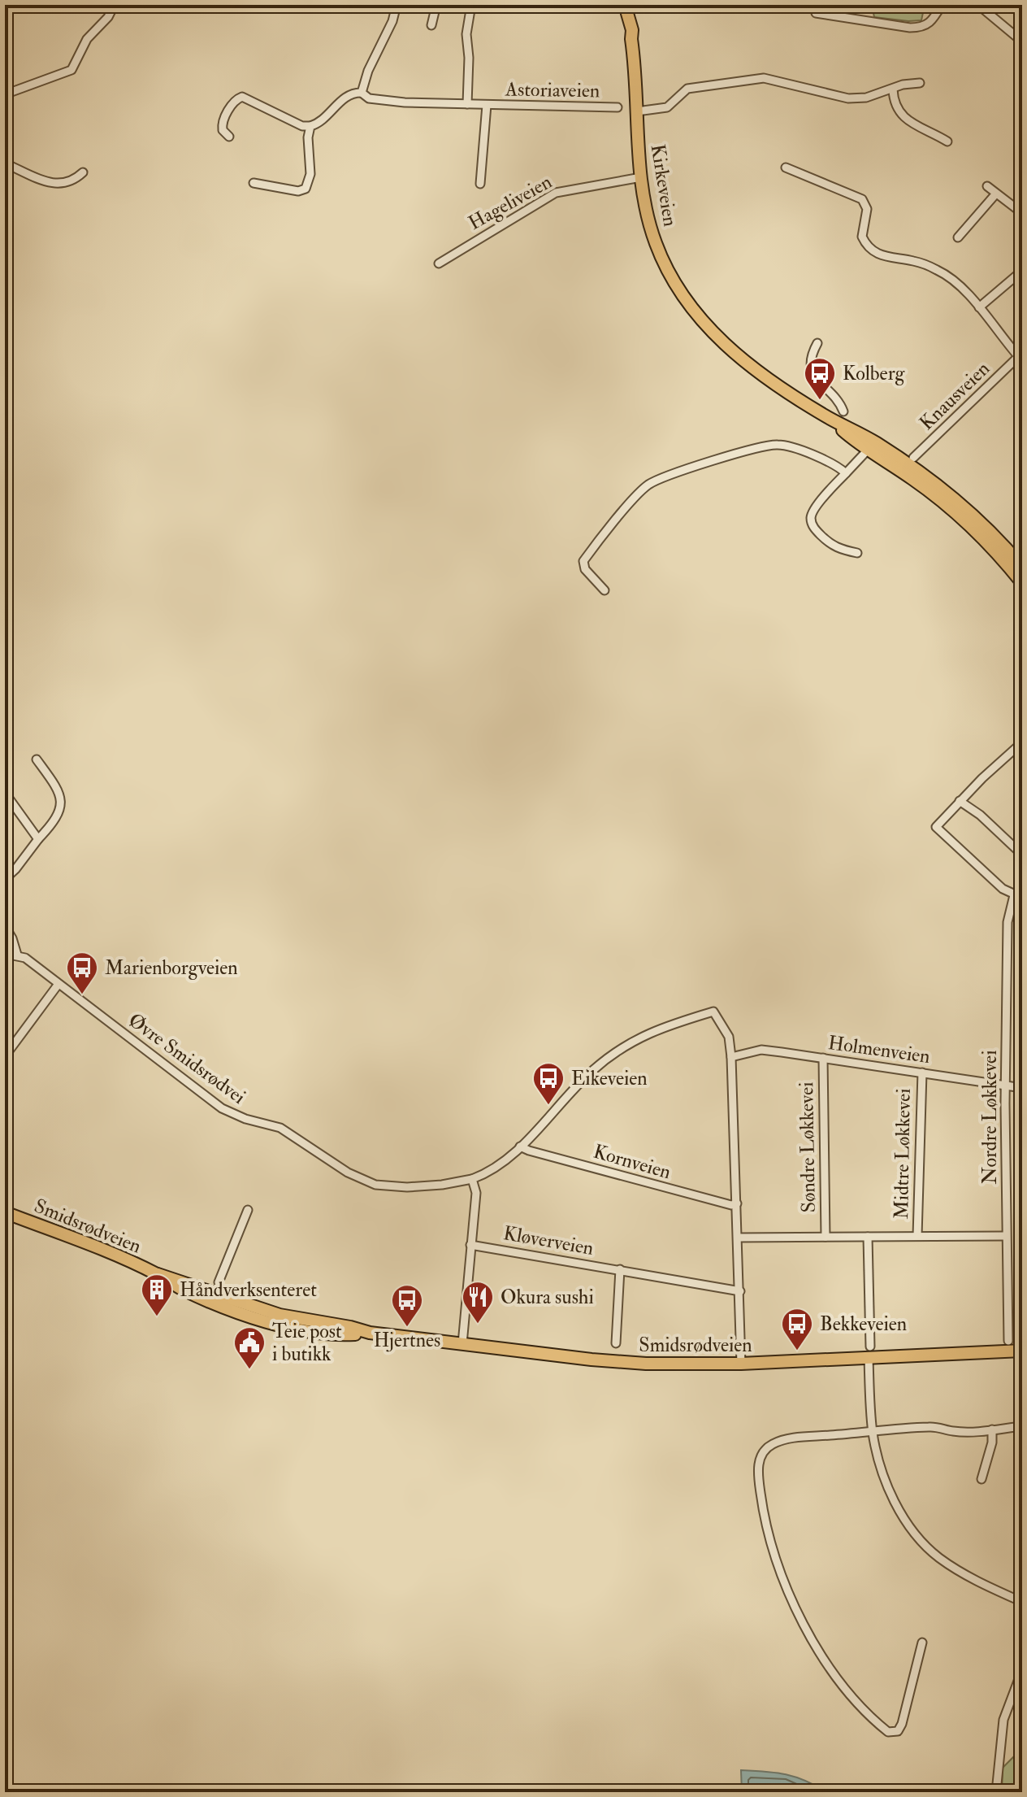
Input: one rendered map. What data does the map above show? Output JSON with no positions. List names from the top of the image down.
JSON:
{
  "streets": {
    "main road": ["Kirkeveien", "Smidsrødveien"],
    "street": [
      "Astoriaveien",
      "Hageliveien",
      "Knausveien",
      "Holmenveien",
      "Øvre Smidsrødvei",
      "Nordre Løkkevei",
      "Søndre Løkkevei",
      "Midtre Løkkevei",
      "Kornveien",
      "Kløverveien"
    ]
  },
  "crossings": [
    ["Kirkeveien", "Hageliveien"],
    ["Holmenveien", "Nordre Løkkevei"],
    ["Holmenveien", "Søndre Løkkevei"],
    ["Holmenveien", "Midtre Løkkevei"]
  ],
  "places": {
    "bus stop": [
      "Kolberg",
      "Marienborgveien",
      "Eikeveien",
      "Hjertnes",
      "Bekkeveien"
    ],
    "building": ["Håndverksenteret"],
    "restaurant": ["Okura sushi"],
    "public building": ["Teie post i butikk"]
  }
}
